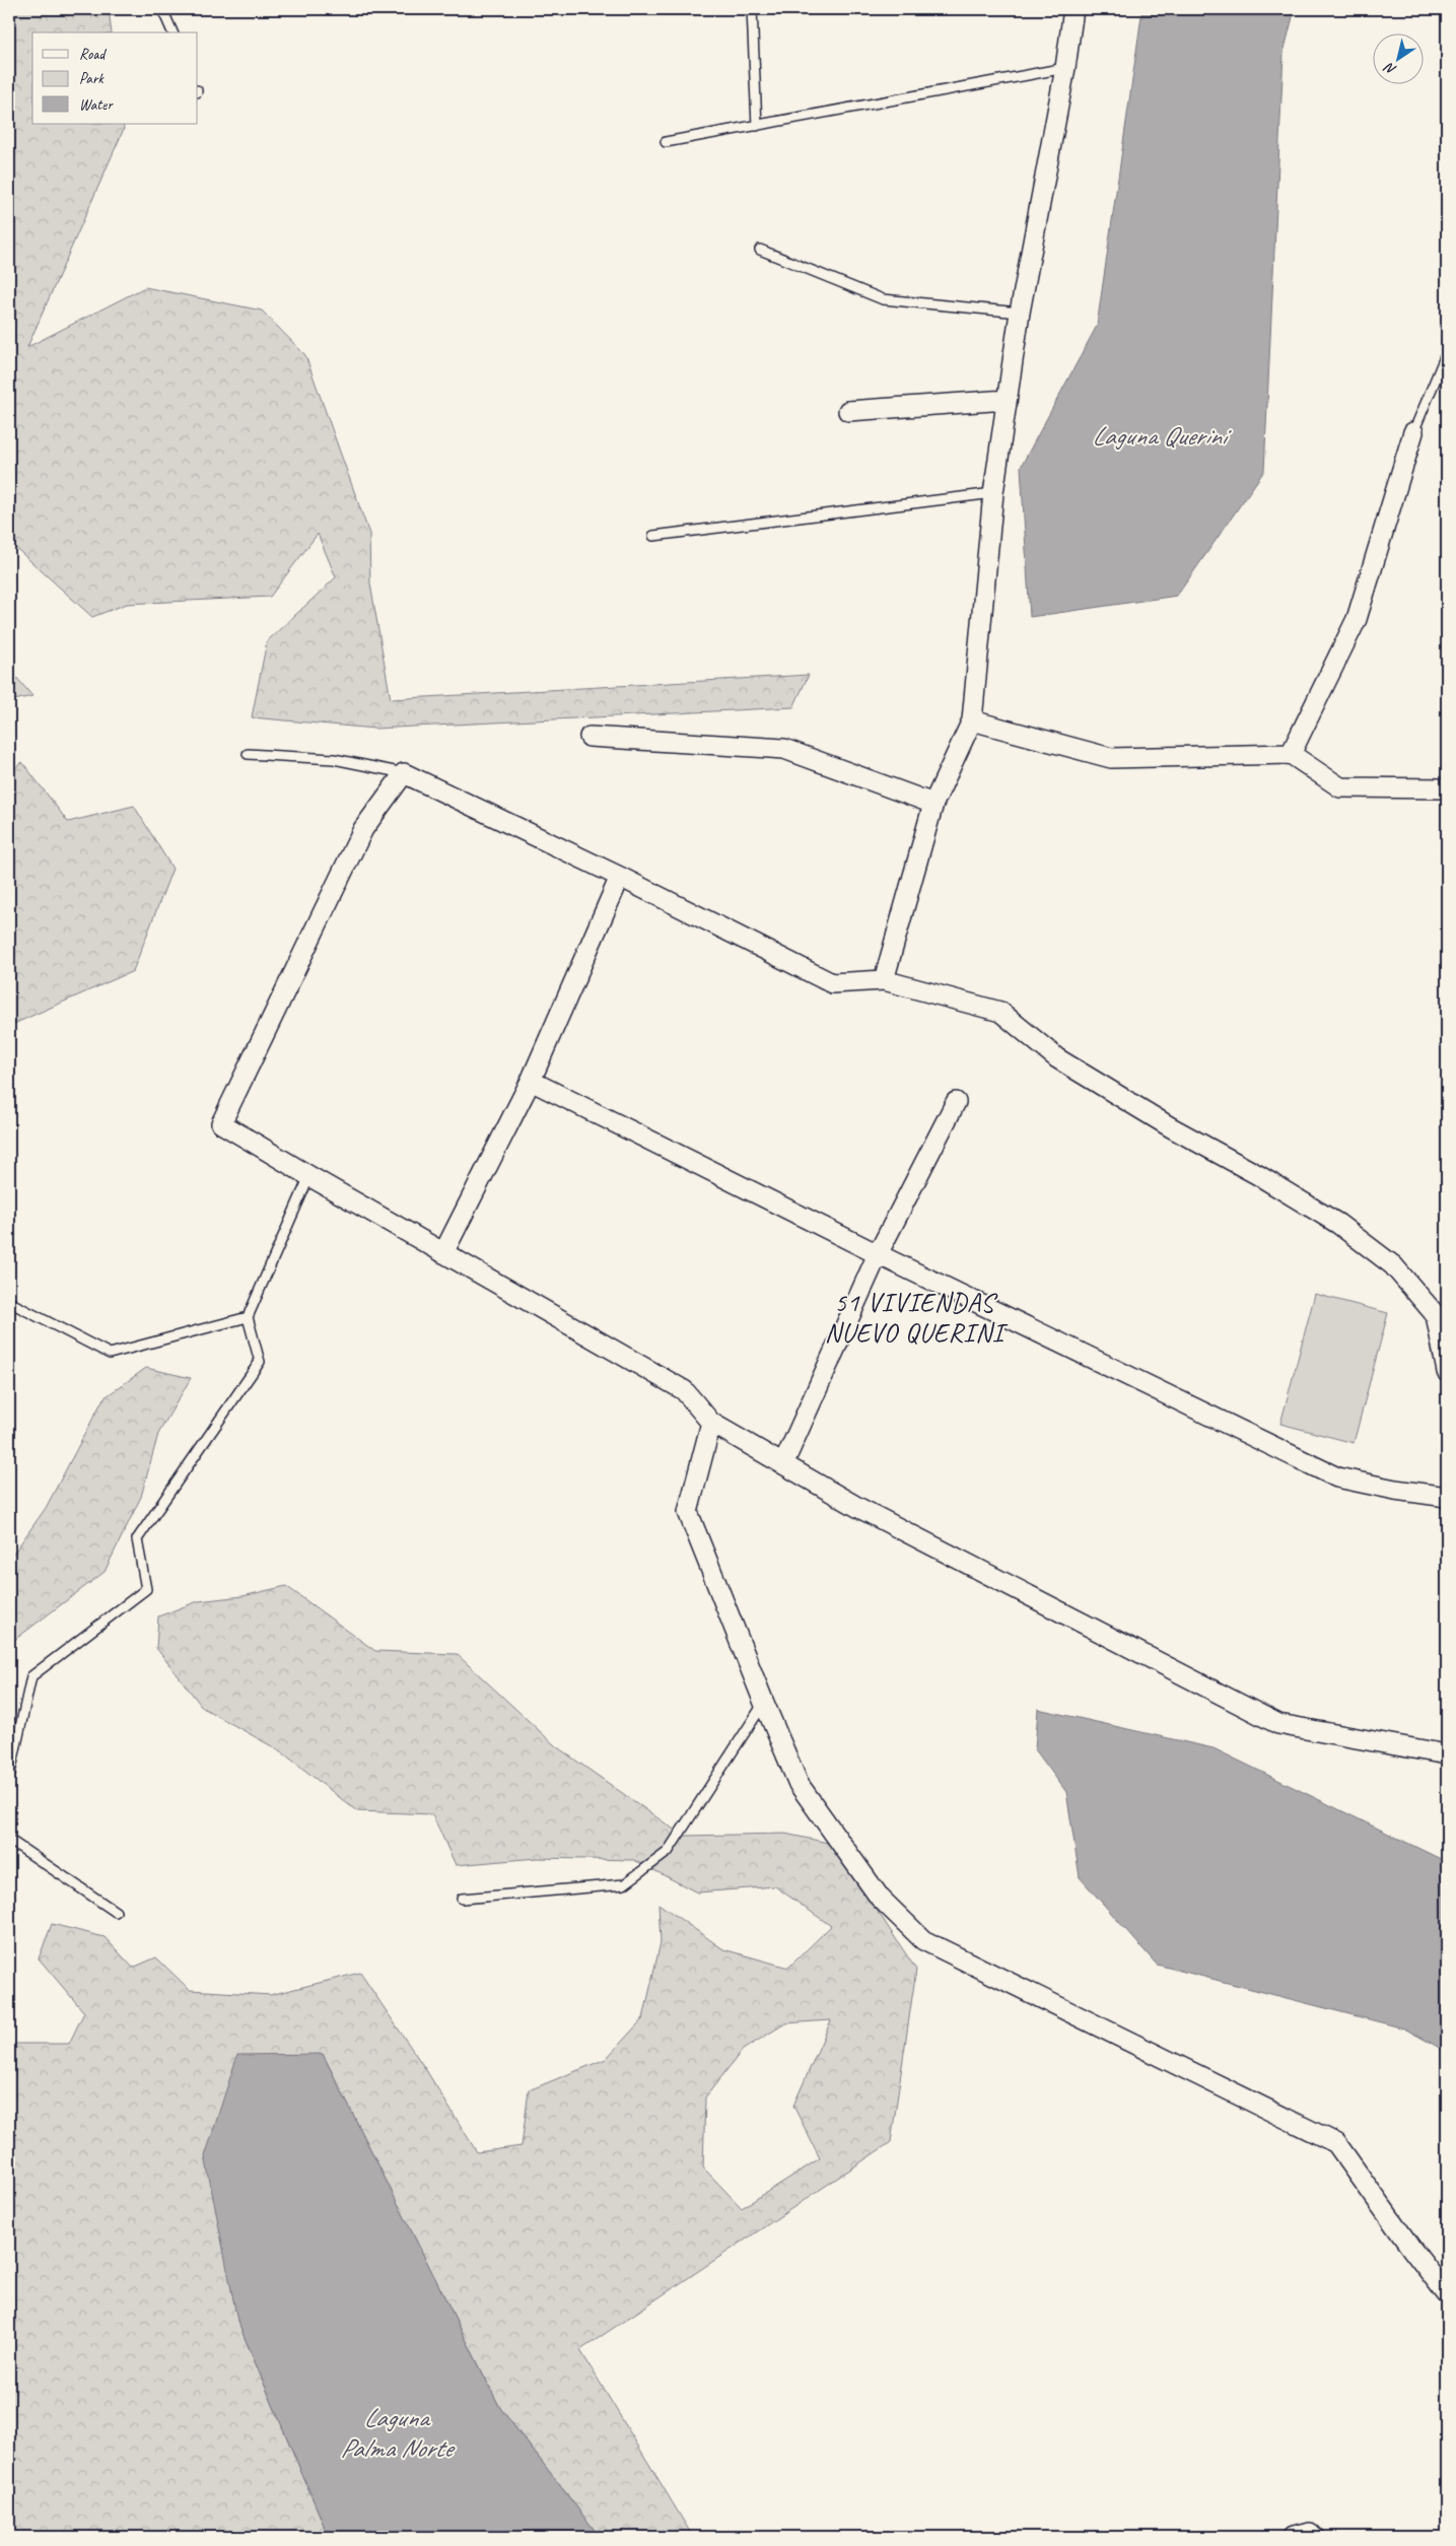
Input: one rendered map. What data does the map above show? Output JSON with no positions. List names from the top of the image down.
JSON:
{
  "districts": ["51 VIVIENDAS NUEVO QUERINI"],
  "water": ["Laguna Querini", "Laguna Palma Norte"],
  "legend": ["Road", "Park", "Water"],
  "north": "bottom left"
}
